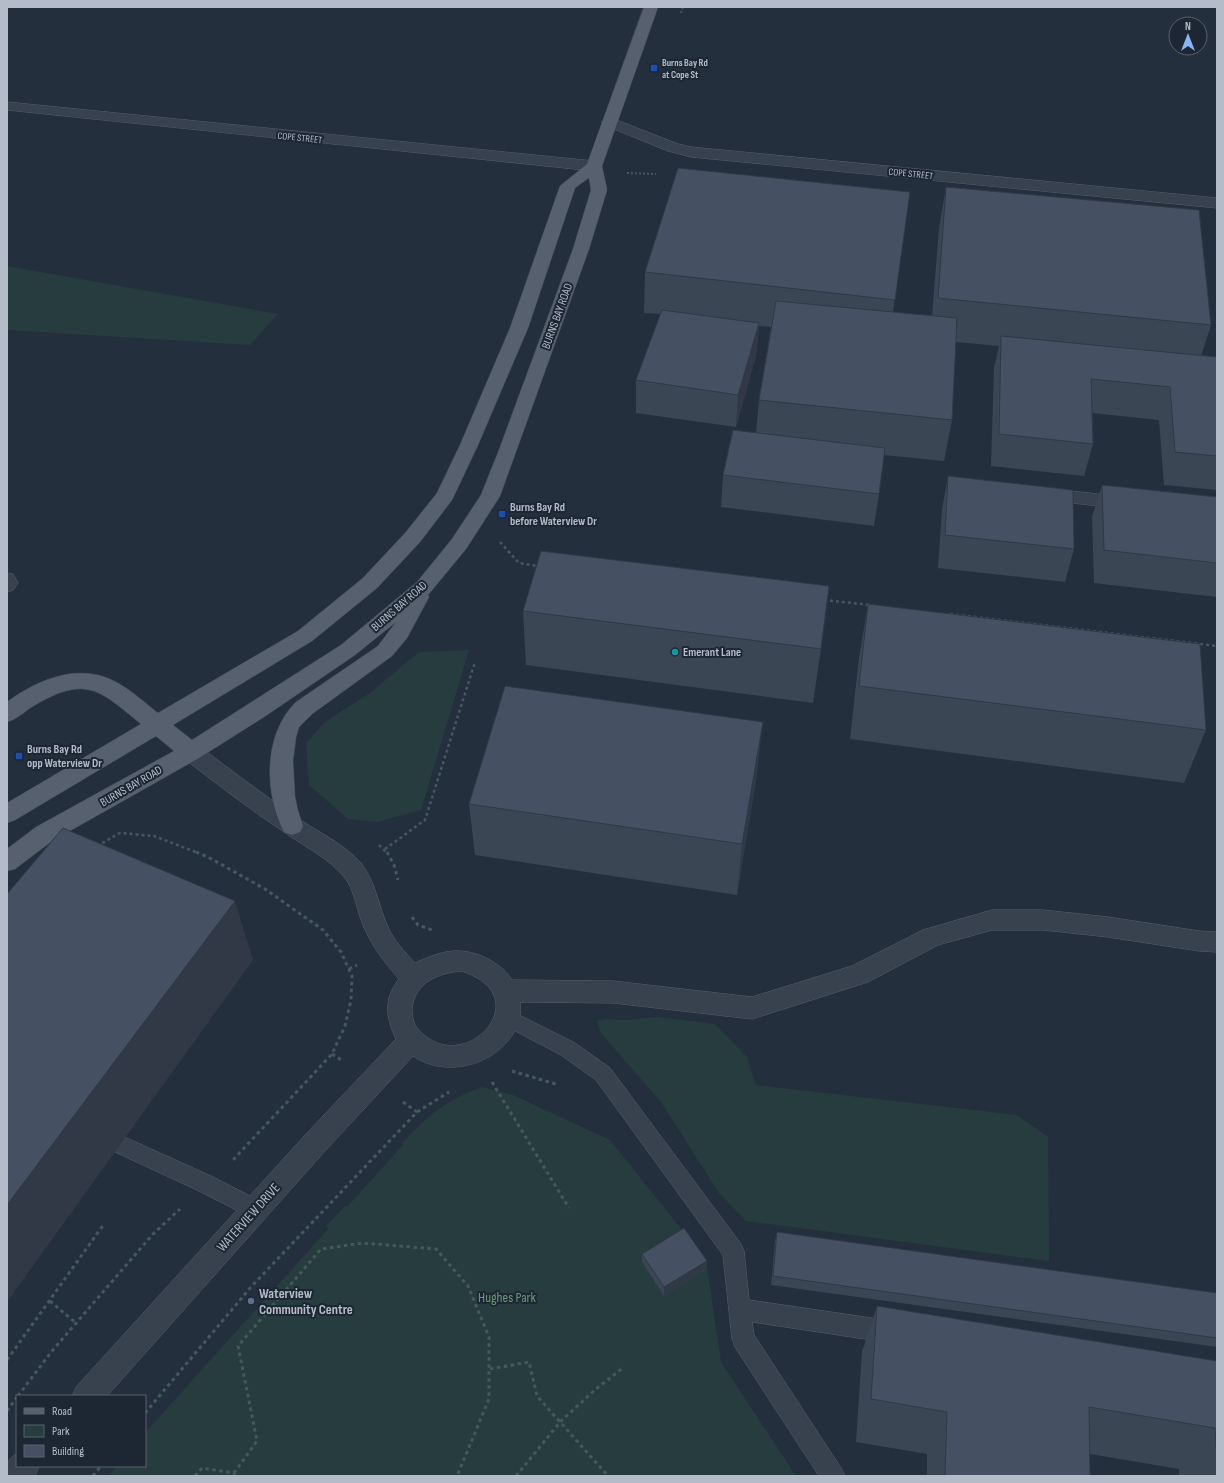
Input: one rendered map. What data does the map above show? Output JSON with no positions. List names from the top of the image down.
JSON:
{
  "streets": {
    "main road": ["BURNS BAY ROAD"],
    "street": ["COPE STREET", "WATERVIEW DRIVE"]
  },
  "crossings": [
    ["COPE STREET", "BURNS BAY ROAD"]
  ],
  "parks": ["Hughes Park"],
  "places": {
    "transit": ["Burns Bay Rd at Cope St", "Burns Bay Rd before Waterview Dr", "Burns Bay Rd opp Waterview Dr"],
    "other": ["Emerant Lane", "Waterview Community Centre"]
  },
  "legend": ["Road", "Park", "Building"],
  "north": "top"
}
